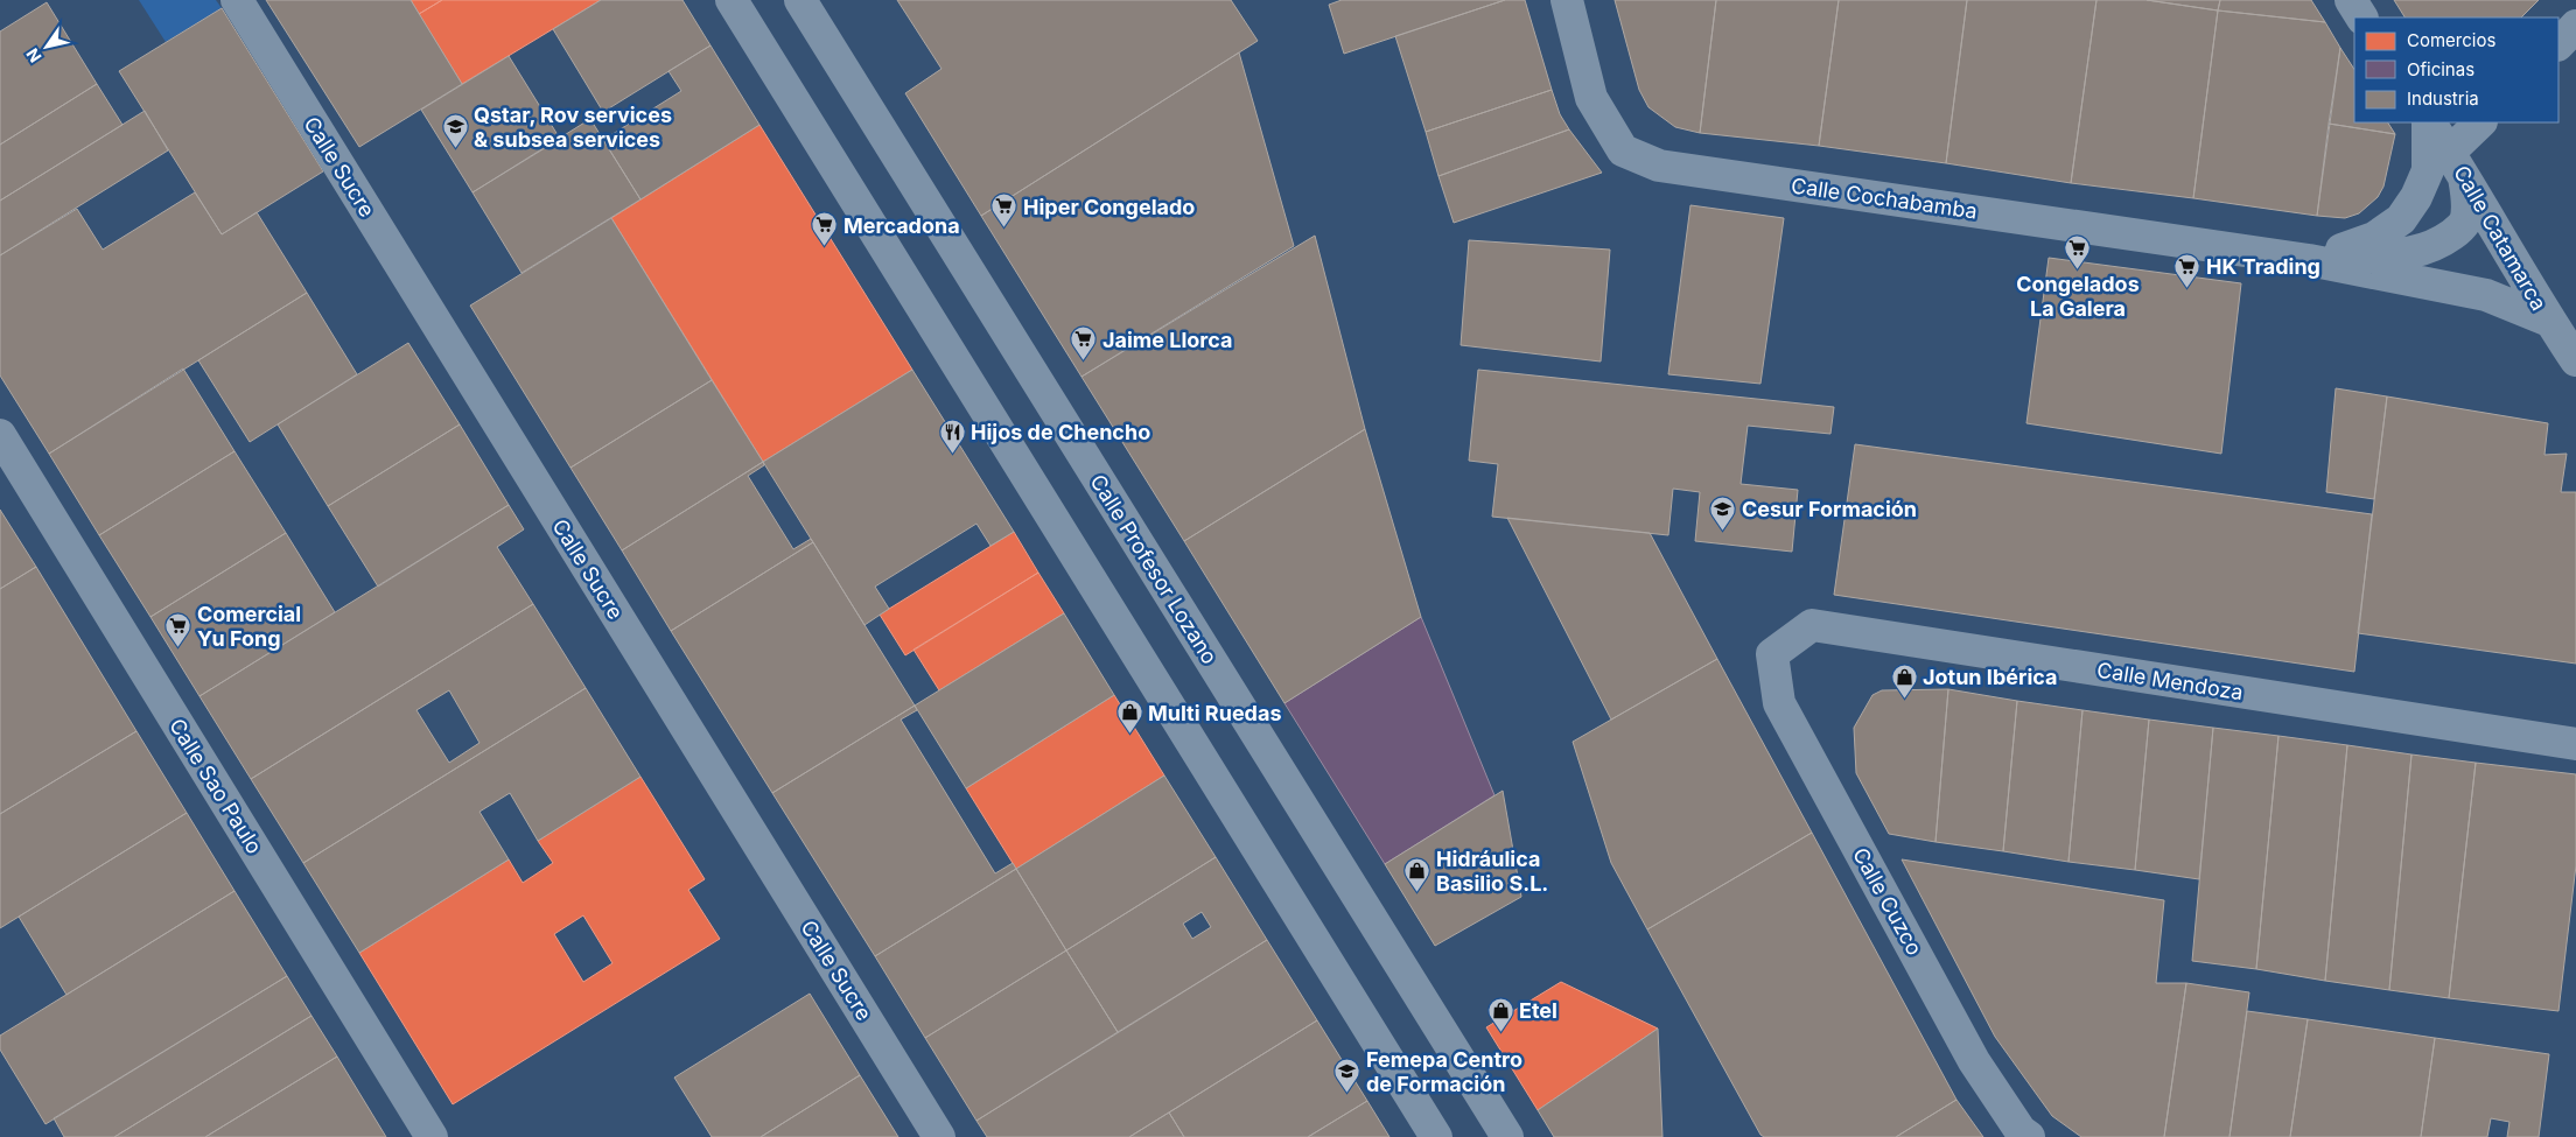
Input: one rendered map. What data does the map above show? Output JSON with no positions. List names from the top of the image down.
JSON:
{
  "streets": {
    "street": [
      "Calle Sucre",
      "Calle Cochabamba",
      "Calle Catamarca",
      "Calle Profesor Lozano",
      "Calle Mendoza",
      "Calle Sao Paulo",
      "Calle Cuzco"
    ]
  },
  "crossings": [
    ["Calle Cochabamba", "Calle Catamarca"],
    ["Calle Mendoza", "Calle Cuzco"]
  ],
  "places": {
    "school or university": ["Qstar, Rov services & subsea services", "Cesur Formación", "Femepa Centro de Formación"],
    "supermarket": [
      "Hiper Congelado",
      "Mercadona",
      "Congelados La Galera",
      "HK Trading",
      "Jaime Llorca",
      "Comercial Yu Fong"
    ],
    "restaurant": ["Hijos de Chencho"],
    "shop": [
      "Jotun Ibérica",
      "Multi Ruedas",
      "Hidráulica Basilio S.L.",
      "Etel"
    ]
  },
  "legend": ["Comercios", "Oficinas", "Industria"],
  "north": "bottom left"
}
